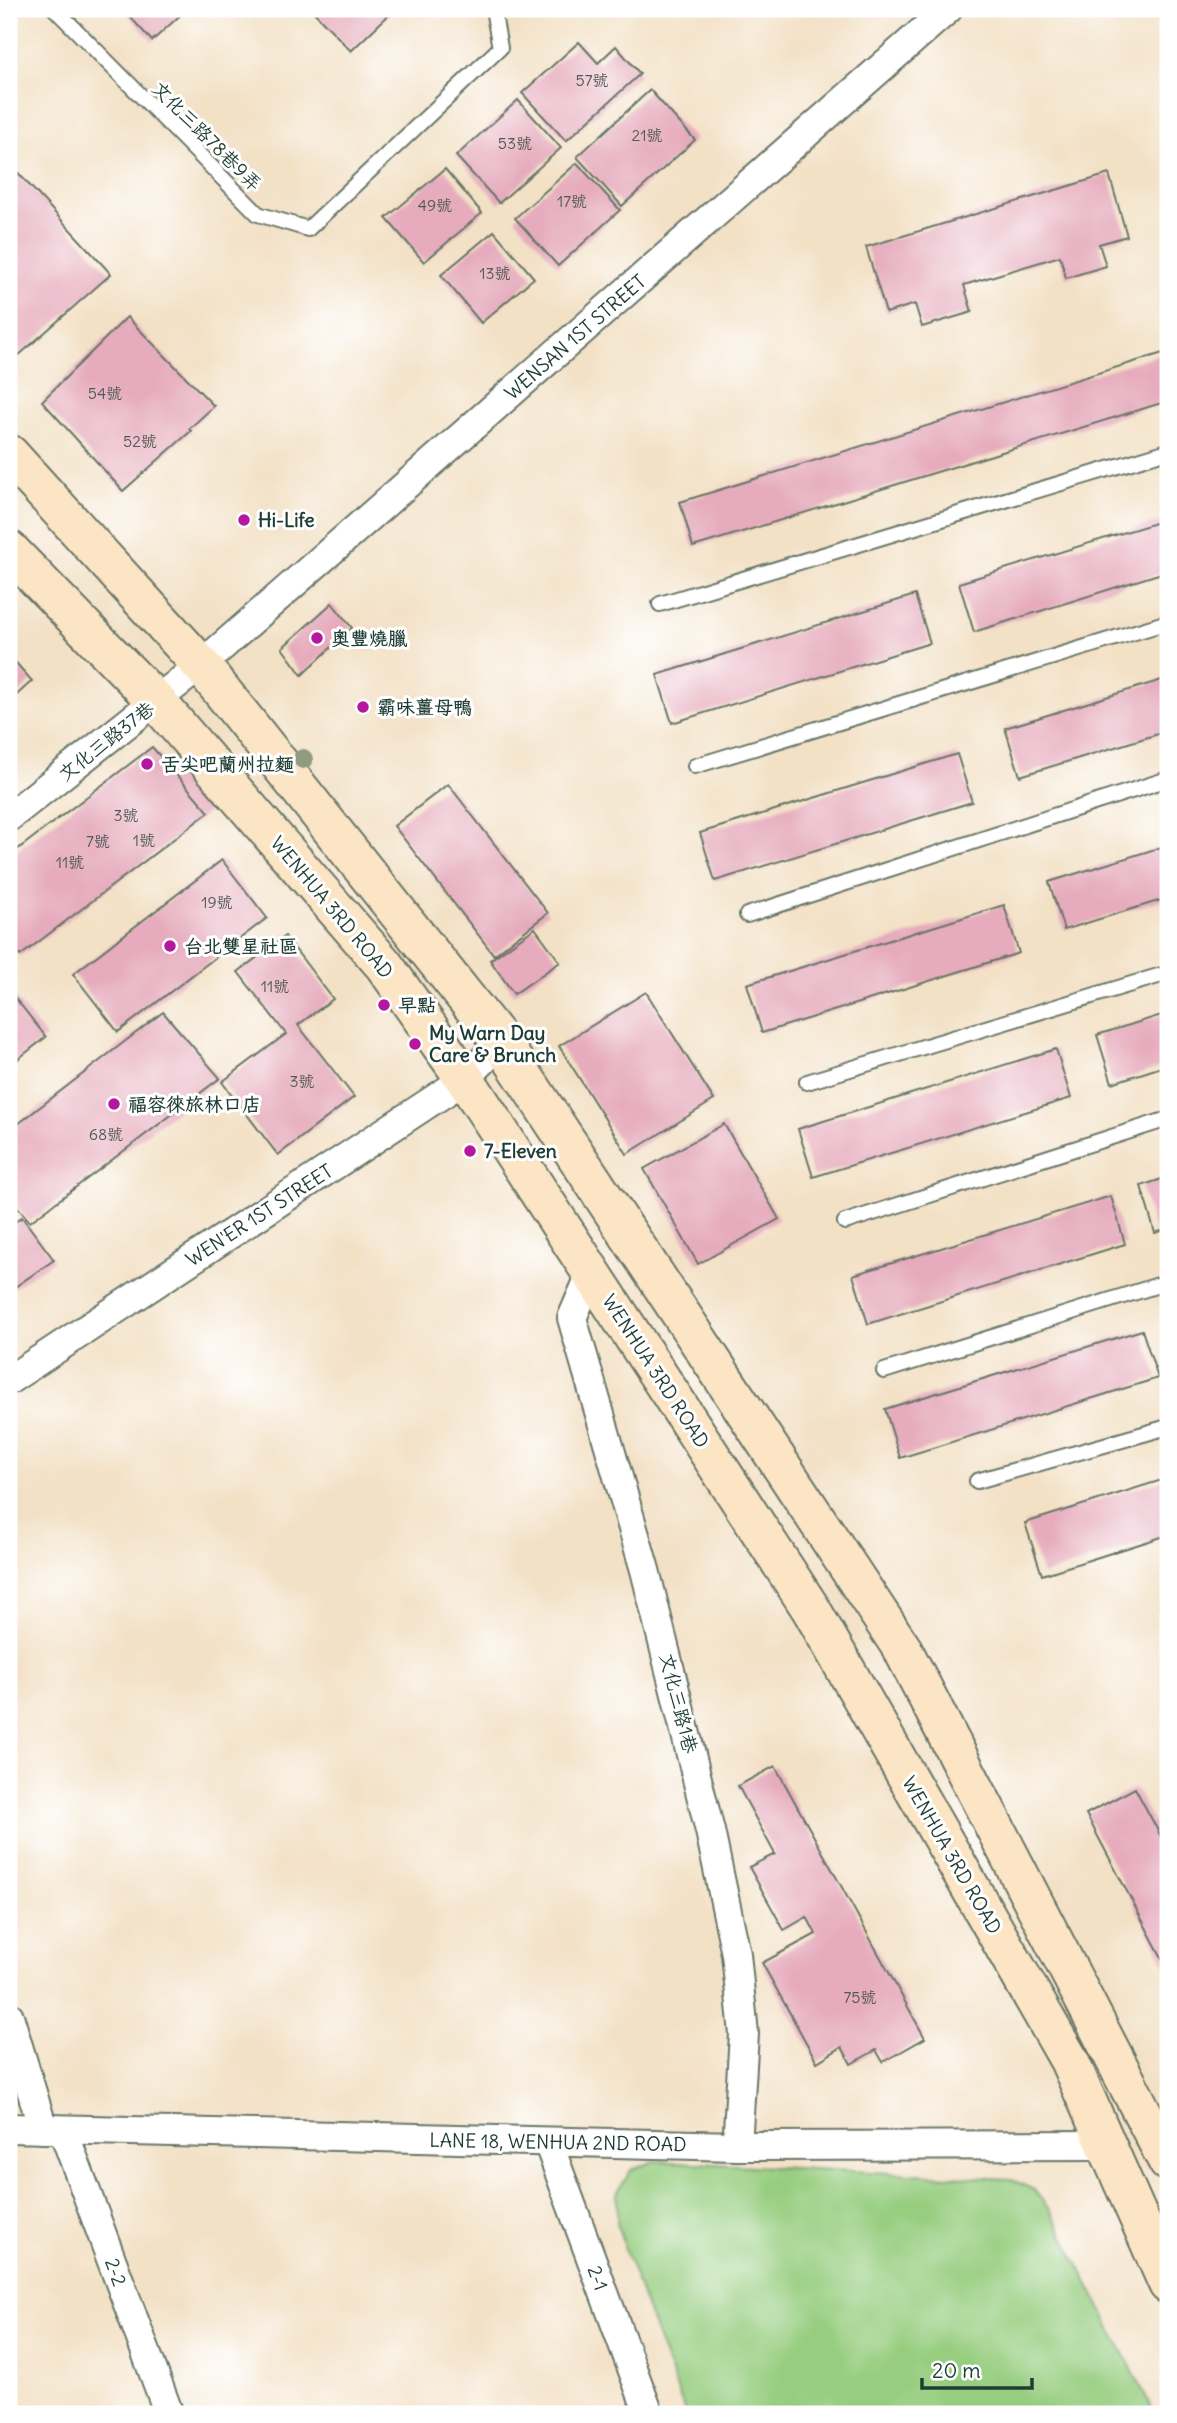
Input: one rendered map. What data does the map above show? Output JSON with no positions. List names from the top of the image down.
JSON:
{
  "streets": {
    "street": [
      "WENSAN 1ST STREET",
      "文化三路37巷",
      "WENHUA 3RD ROAD",
      "WEN'ER 1ST STREET",
      "文化三路1巷",
      "LANE 18, WENHUA 2ND ROAD",
      "2-2",
      "2-1"
    ],
    "lane": ["文化三路78巷9弄"]
  },
  "crossings": [
    ["WENSAN 1ST STREET", "文化三路37巷"],
    ["WENSAN 1ST STREET", "WENHUA 3RD ROAD"],
    ["文化三路37巷", "WENHUA 3RD ROAD"],
    ["WENHUA 3RD ROAD", "WEN'ER 1ST STREET"],
    ["WENHUA 3RD ROAD", "文化三路1巷"],
    ["WENHUA 3RD ROAD", "LANE 18, WENHUA 2ND ROAD"],
    ["文化三路1巷", "LANE 18, WENHUA 2ND ROAD"],
    ["LANE 18, WENHUA 2ND ROAD", "2-2"],
    ["LANE 18, WENHUA 2ND ROAD", "2-1"]
  ],
  "places": [
    "Hi-Life",
    "奧豐燒臘",
    "霸味薑母鴨",
    "舌尖吧蘭州拉麵",
    "台北雙星社區",
    "早點",
    "My Warn Day Care & Brunch",
    "福容徠旅林口店",
    "7-Eleven"
  ],
  "house_numbers": [
    "57號",
    "21號",
    "53號",
    "17號",
    "49號",
    "13號",
    "54號",
    "52號",
    "3號",
    "1號",
    "7號",
    "11號",
    "19號",
    "11號",
    "3號",
    "68號",
    "75號"
  ],
  "scale_bar": "20 m"
}
